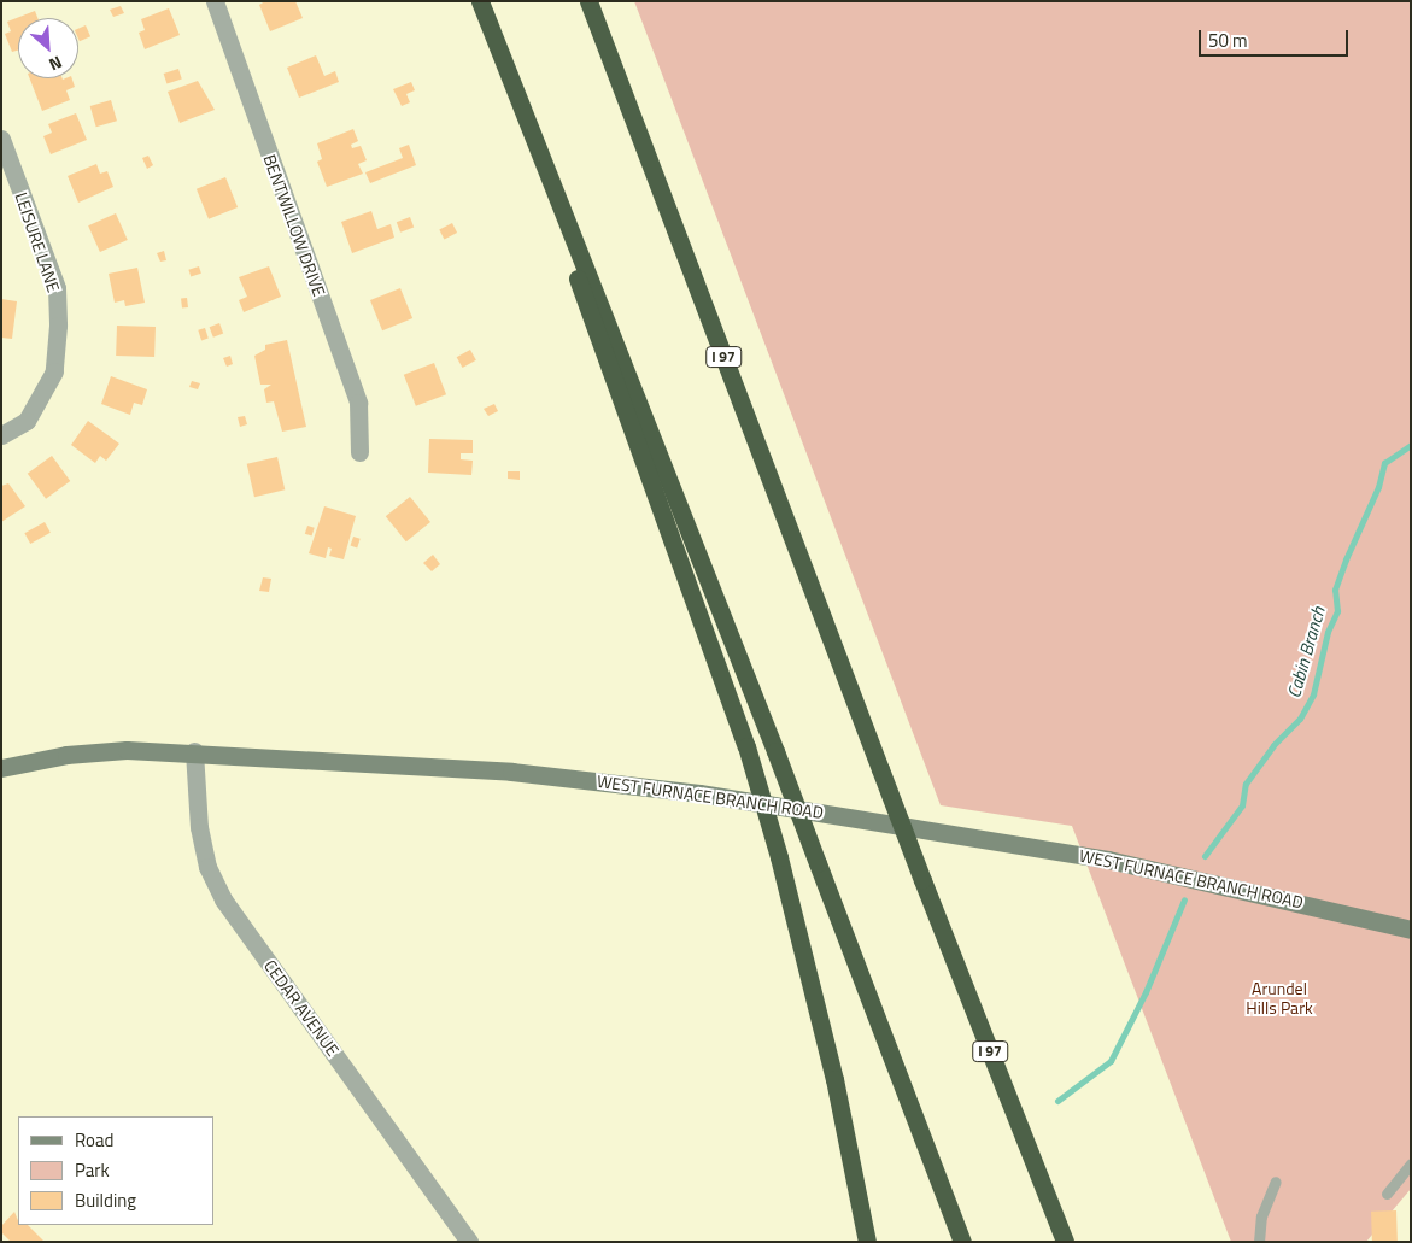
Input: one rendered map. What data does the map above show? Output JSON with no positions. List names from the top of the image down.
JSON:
{
  "streets": {
    "highway": ["I 97"],
    "main road": ["WEST FURNACE BRANCH ROAD"],
    "street": ["BENTWILLOW DRIVE", "LEISURE LANE", "CEDAR AVENUE"]
  },
  "crossings": [
    ["WEST FURNACE BRANCH ROAD", "CEDAR AVENUE"]
  ],
  "water": ["Cabin Branch"],
  "parks": ["Arundel Hills Park"],
  "legend": ["Road", "Park", "Building"],
  "scale_bar": "50 m",
  "north": "bottom right"
}
